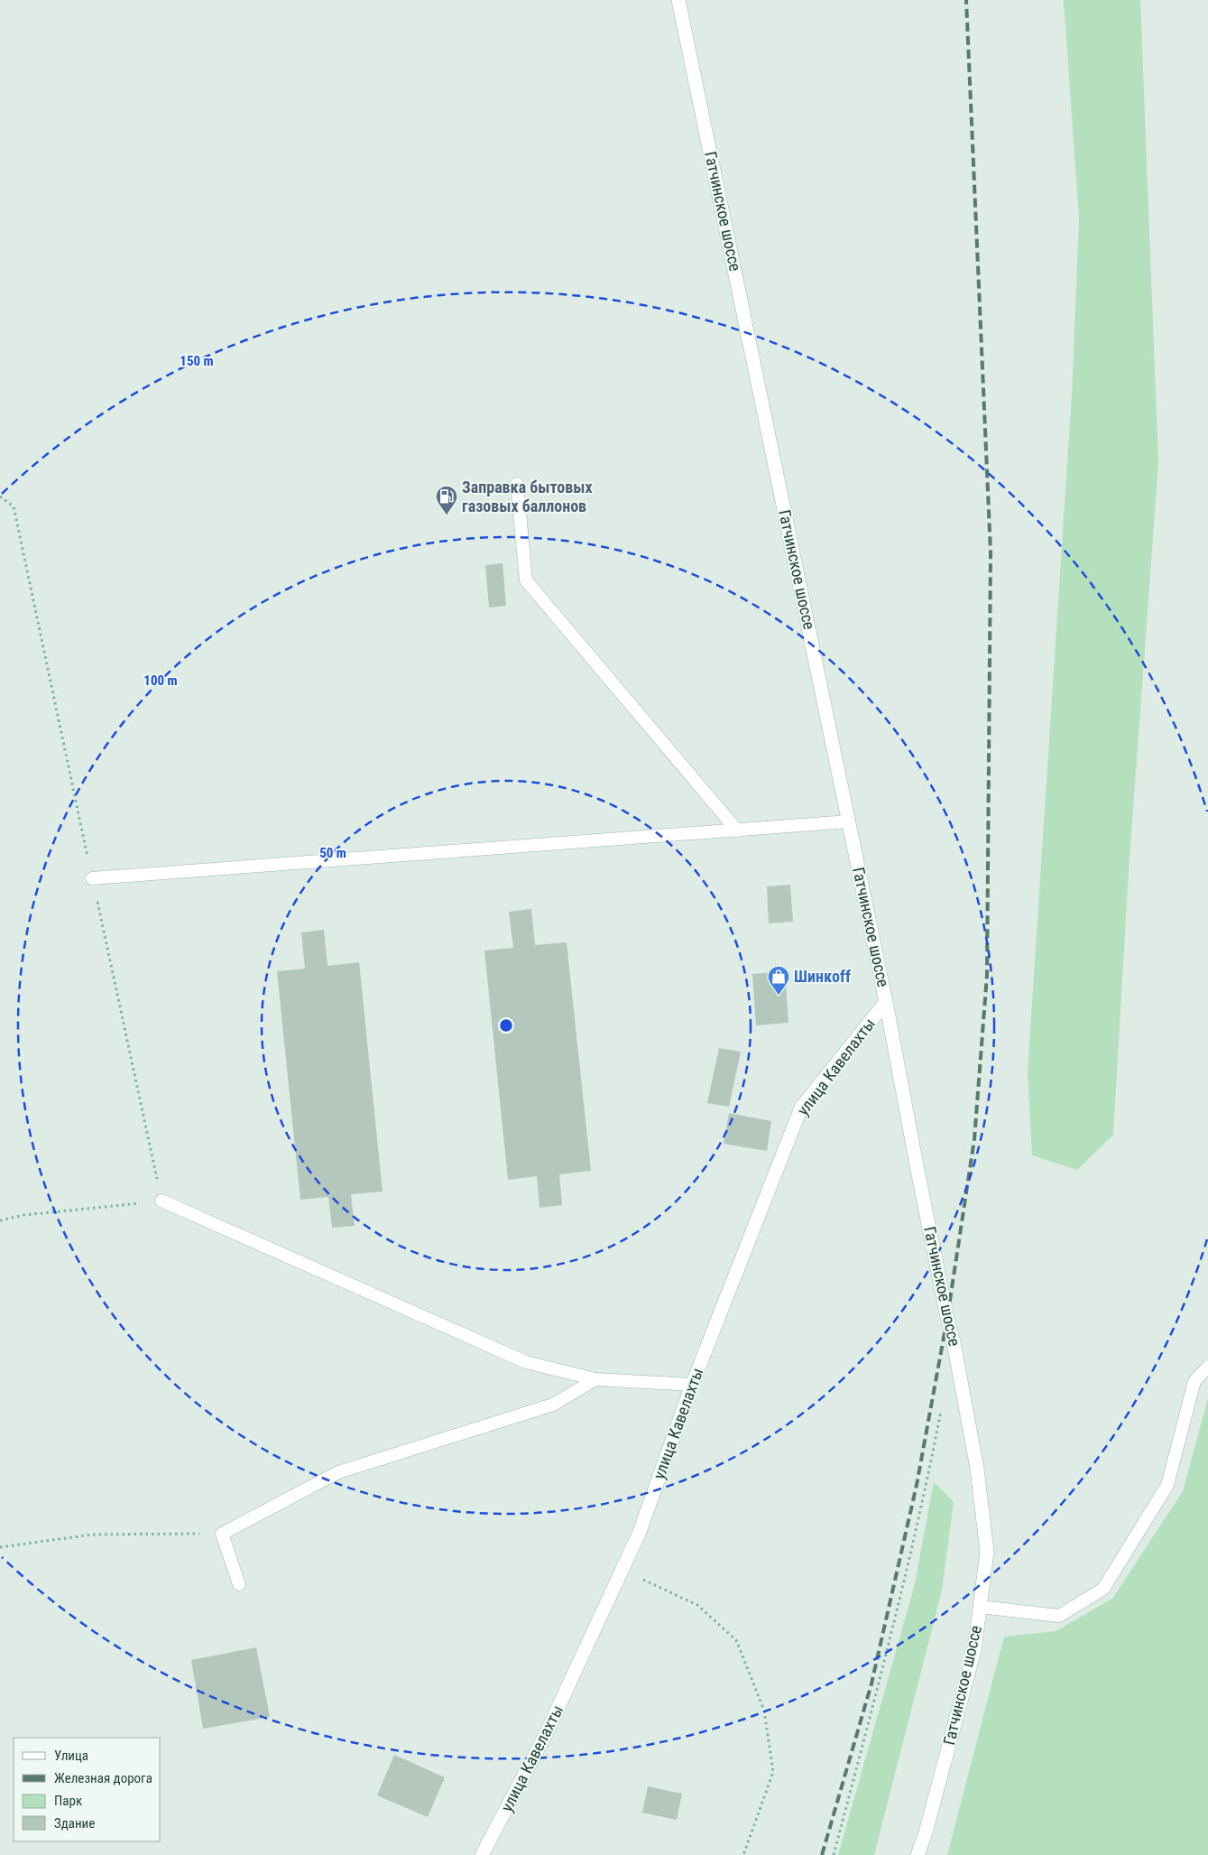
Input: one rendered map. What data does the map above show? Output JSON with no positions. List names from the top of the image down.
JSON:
{
  "streets": {
    "main road": ["Гатчинское шоссе", "улица Кавелахты"]
  },
  "crossings": [
    ["Гатчинское шоссе", "улица Кавелахты"]
  ],
  "places": {
    "fuel station": ["Заправка бытовых газовых баллонов"],
    "shop": ["Шинкoff"]
  },
  "legend": [
    "Улица",
    "Железная дорога",
    "Парк",
    "Здание"
  ],
  "rings": ["150 m", "100 m", "50 m"]
}
